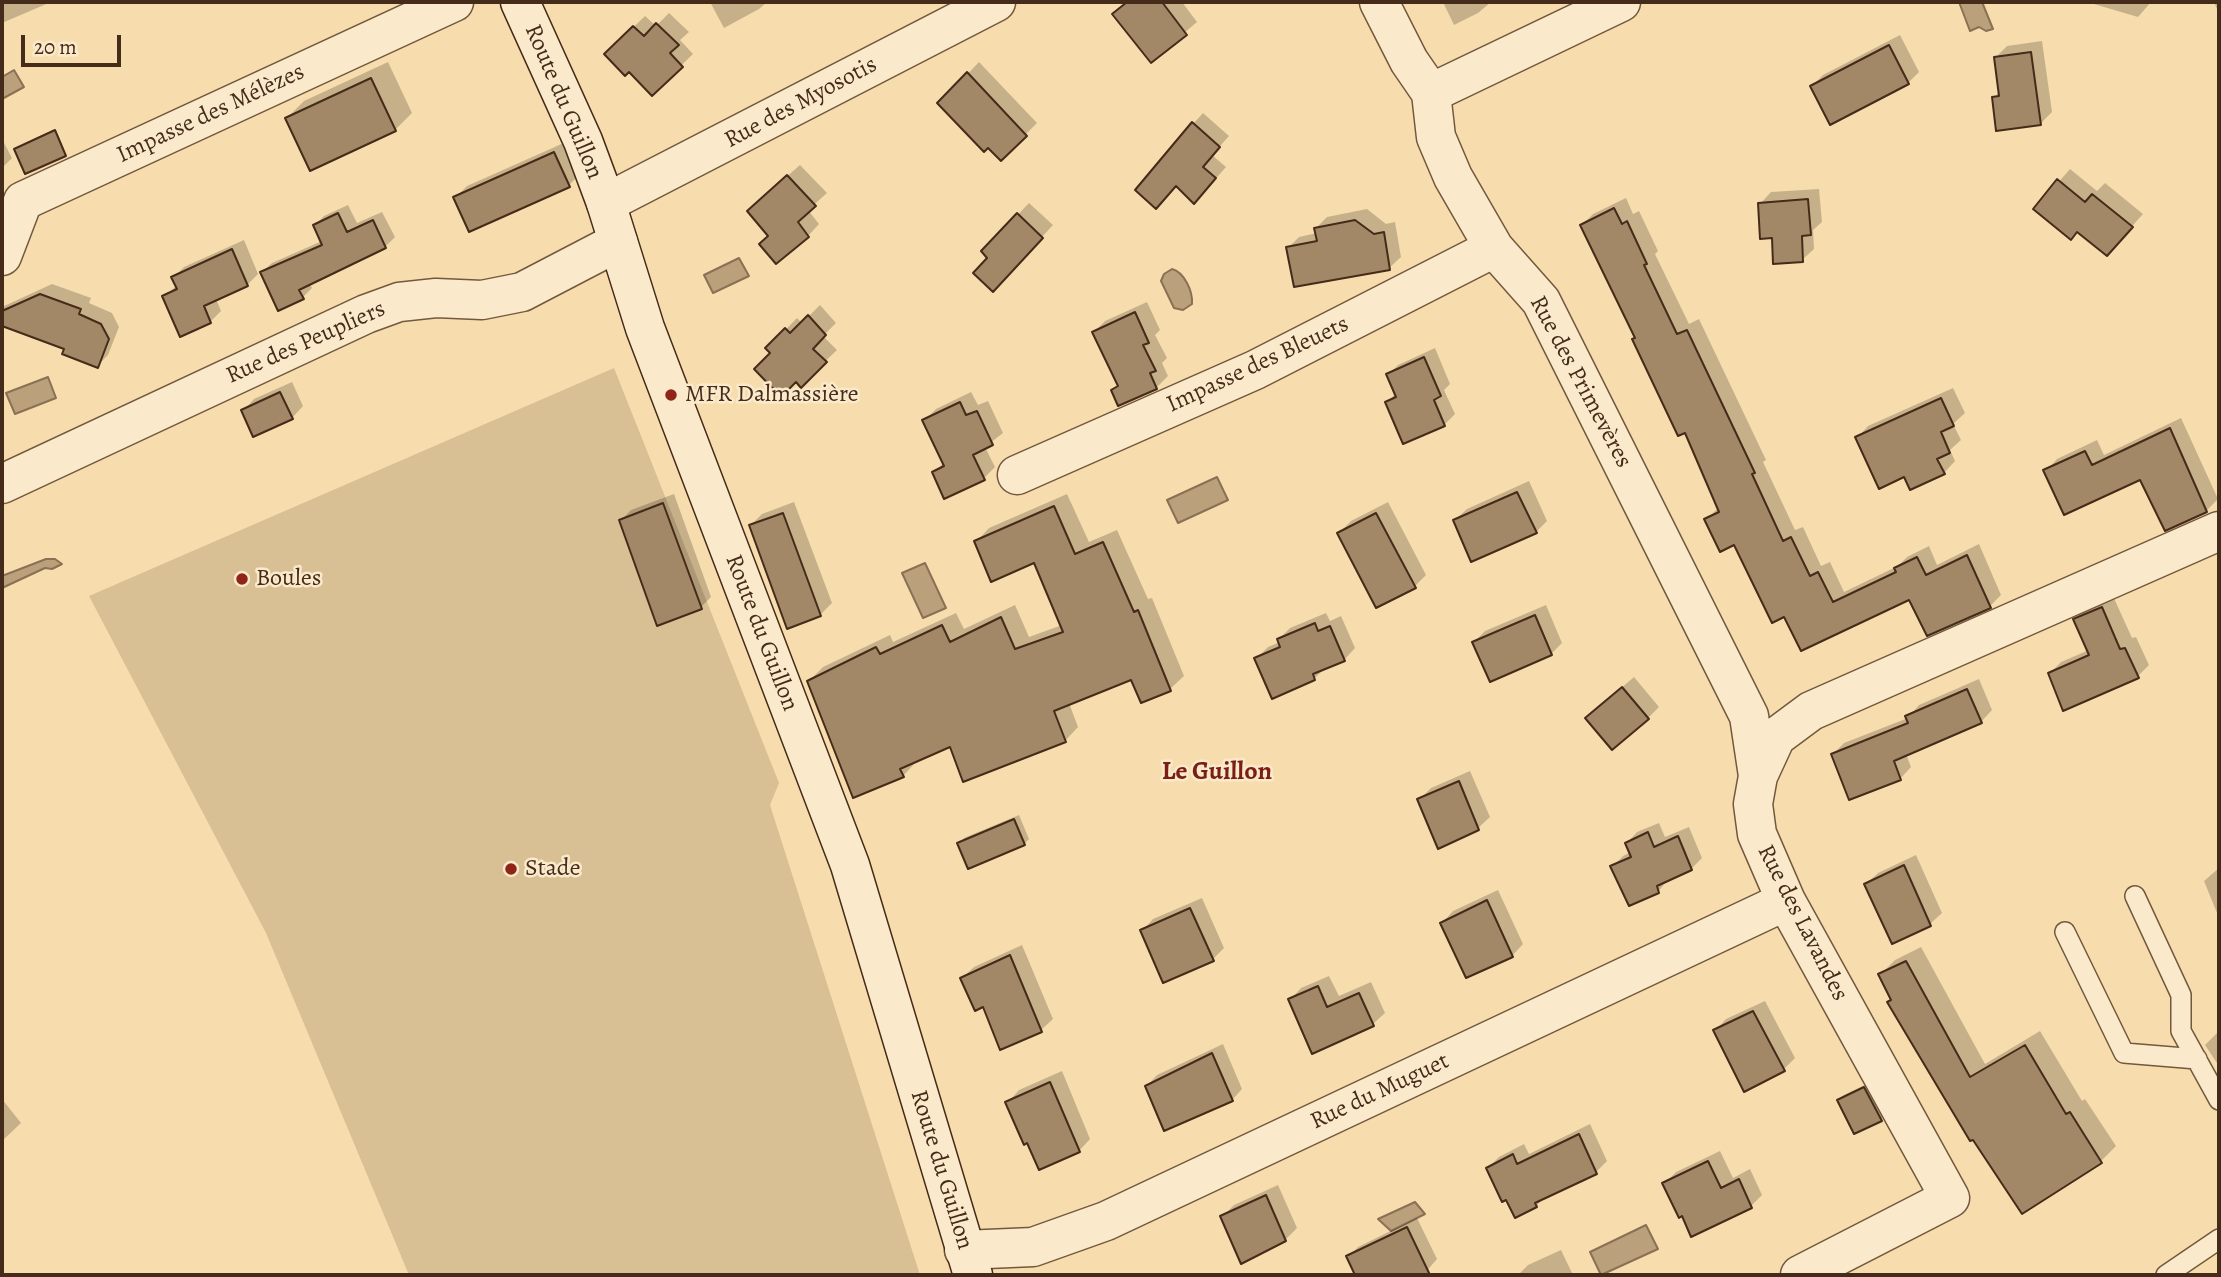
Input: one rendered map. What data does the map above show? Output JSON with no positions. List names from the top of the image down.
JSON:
{
  "streets": {
    "street": [
      "Route du Guillon",
      "Rue des Myosotis",
      "Impasse des Mélèzes",
      "Rue des Peupliers",
      "Impasse des Bleuets",
      "Rue des Primevères",
      "Rue des Lavandes",
      "Rue du Muguet"
    ]
  },
  "crossings": [
    ["Route du Guillon", "Rue des Myosotis"],
    ["Route du Guillon", "Rue des Peupliers"],
    ["Route du Guillon", "Rue du Muguet"],
    ["Impasse des Bleuets", "Rue des Primevères"],
    ["Rue des Primevères", "Rue des Lavandes"],
    ["Rue des Lavandes", "Rue du Muguet"]
  ],
  "districts": ["Le Guillon"],
  "places": ["MFR Dalmassière", "Boules", "Stade"],
  "scale_bar": "20 m"
}
